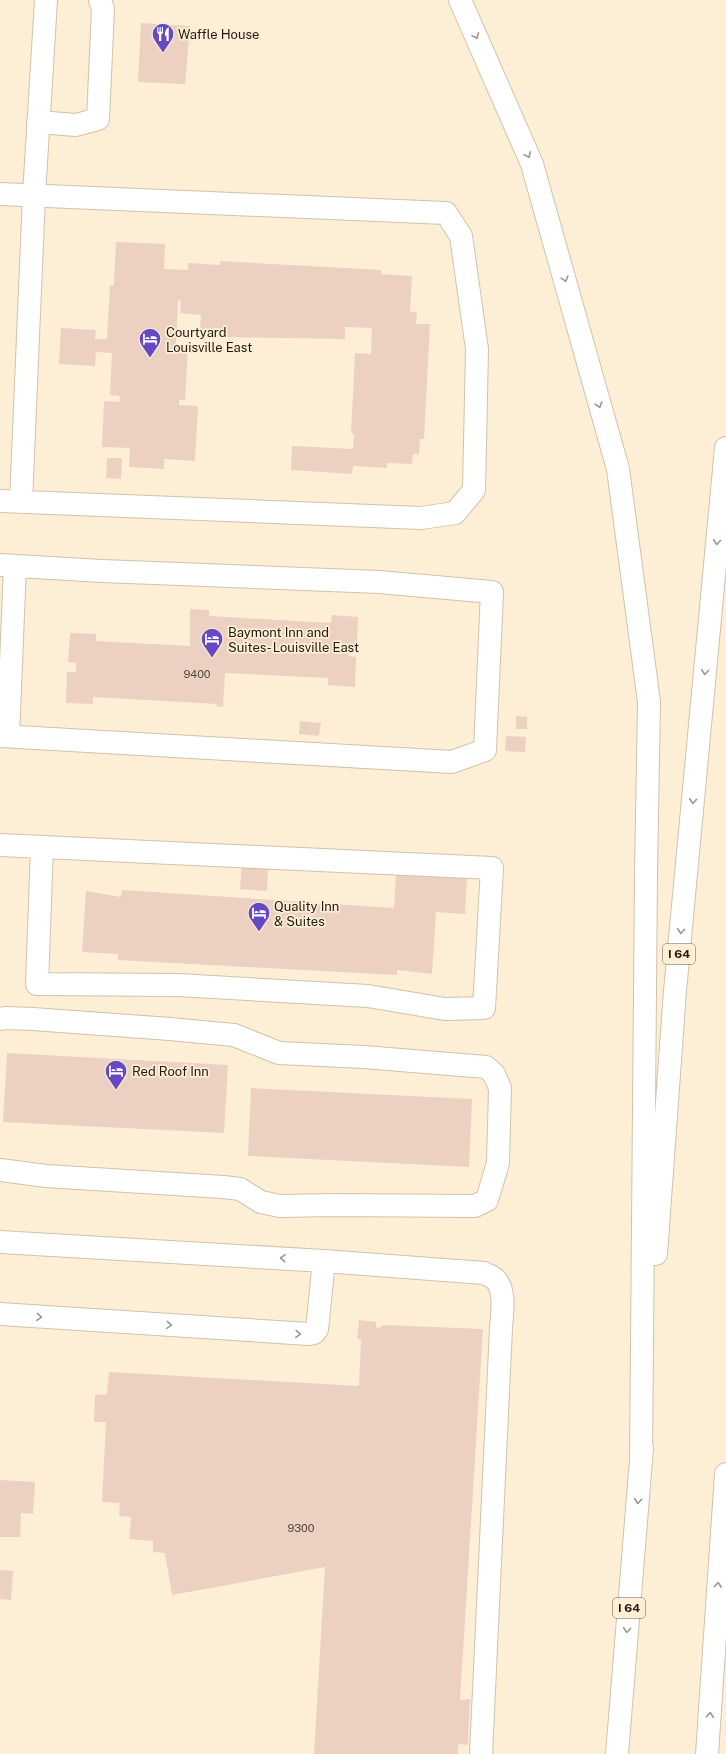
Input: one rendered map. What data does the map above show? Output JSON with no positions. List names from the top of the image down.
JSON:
{
  "streets": {
    "main road": ["I 64"]
  },
  "places": {
    "restaurant": ["Waffle House"],
    "hotel": [
      "Courtyard Louisville East",
      "Baymont Inn and Suites- Louisville East",
      "Quality Inn & Suites",
      "Red Roof Inn"
    ]
  },
  "house_numbers": ["9400", "9300"]
}
